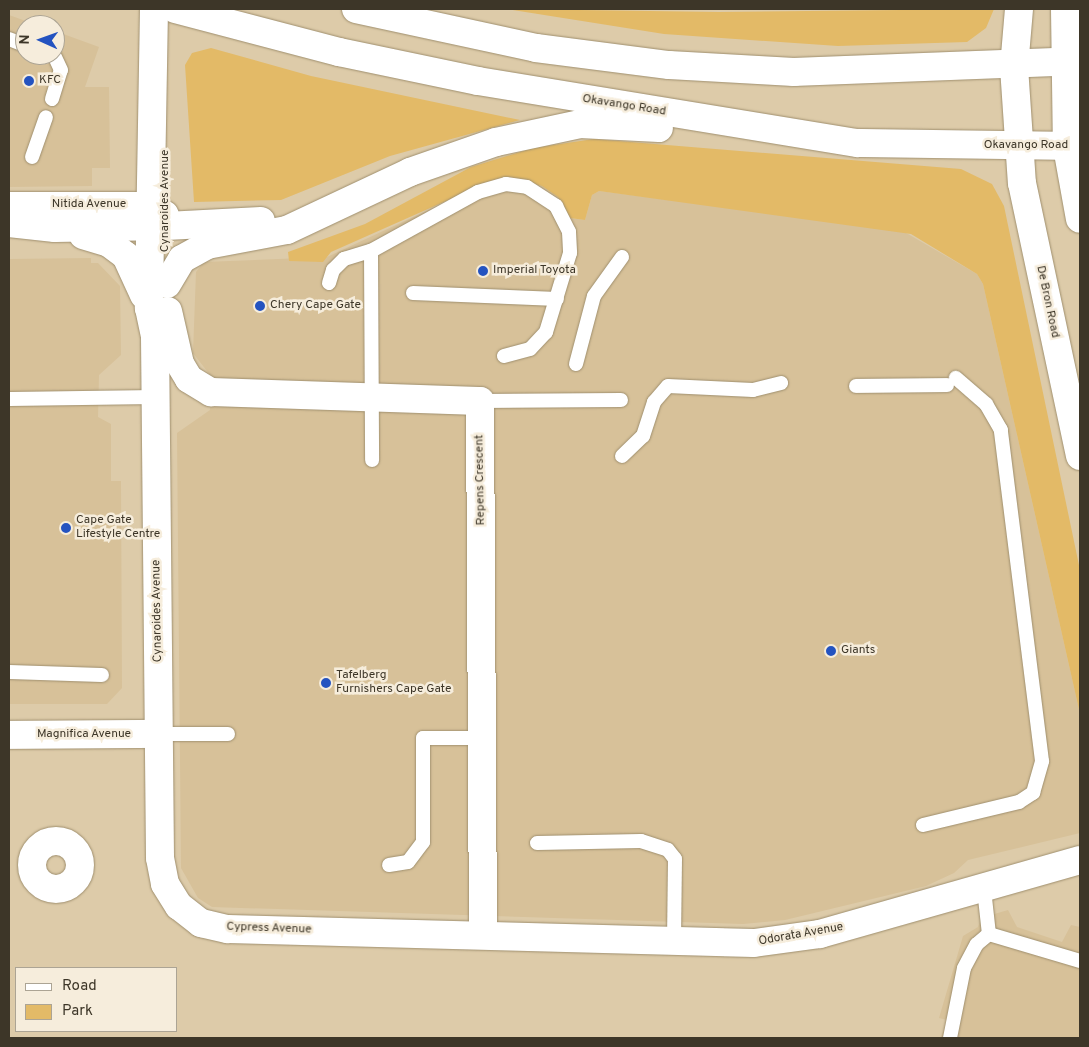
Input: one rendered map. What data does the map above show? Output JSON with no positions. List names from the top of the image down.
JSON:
{
  "streets": {
    "street": [
      "Okavango Road",
      "Cynaroides Avenue",
      "Nitida Avenue",
      "De Bron Road",
      "Repens Crescent",
      "Magnifica Avenue",
      "Cypress Avenue",
      "Odorata Avenue"
    ]
  },
  "crossings": [
    ["Okavango Road", "De Bron Road"],
    ["Cynaroides Avenue", "Nitida Avenue"],
    ["Cynaroides Avenue", "Magnifica Avenue"],
    ["Cynaroides Avenue", "Cypress Avenue"],
    ["Repens Crescent", "Cypress Avenue"],
    ["Repens Crescent", "Odorata Avenue"],
    ["Magnifica Avenue", "Cypress Avenue"],
    ["Cypress Avenue", "Odorata Avenue"]
  ],
  "places": [
    "KFC",
    "Imperial Toyota",
    "Chery Cape Gate",
    "Cape Gate Lifestyle Centre",
    "Giants",
    "Tafelberg Furnishers Cape Gate"
  ],
  "legend": ["Road", "Park"],
  "north": "left"
}
